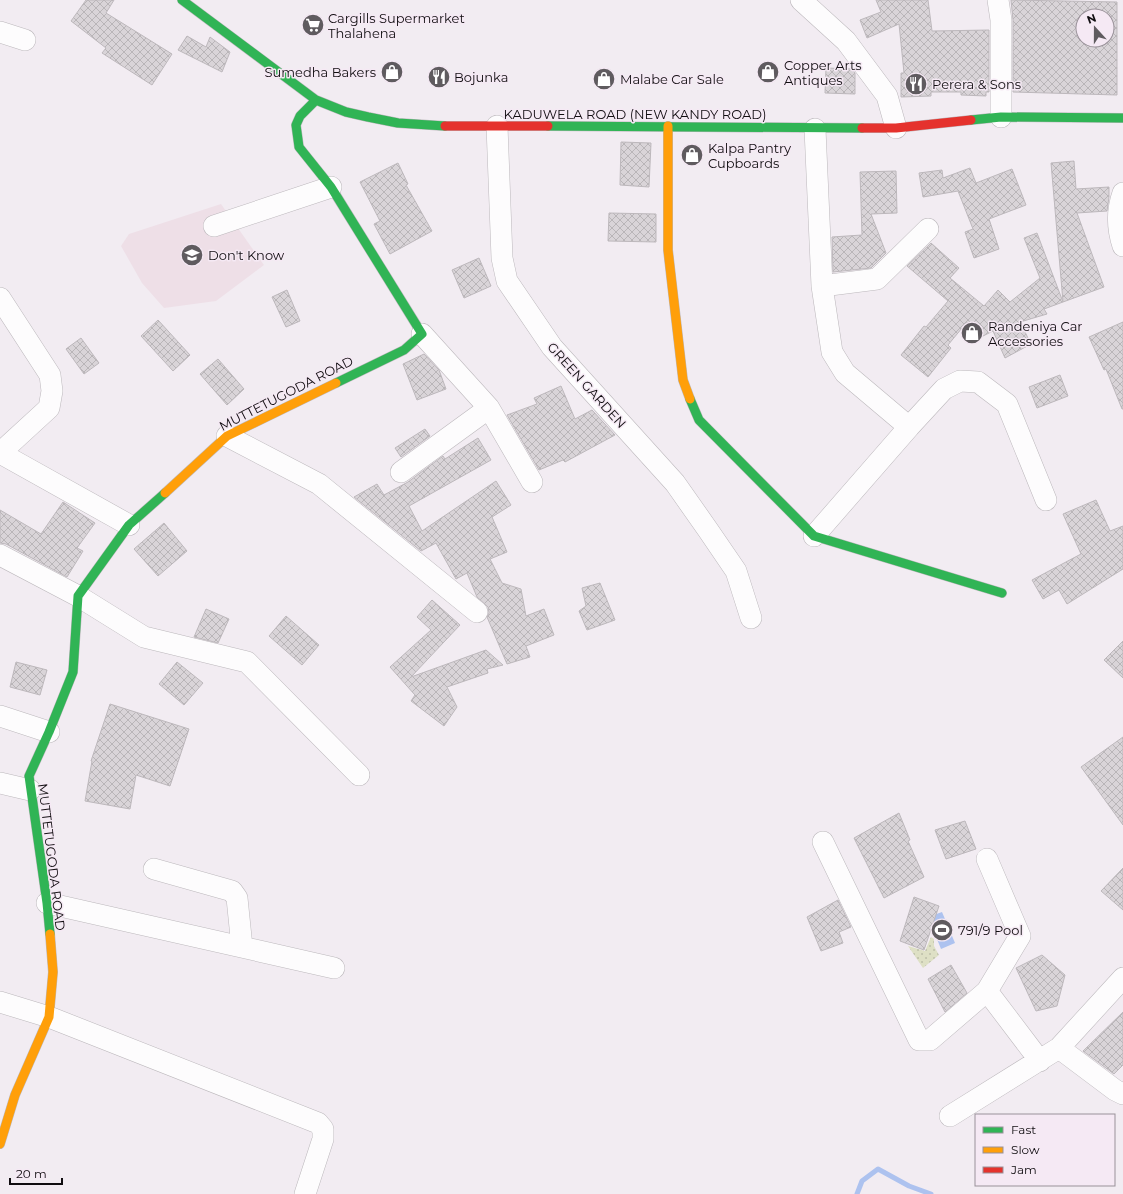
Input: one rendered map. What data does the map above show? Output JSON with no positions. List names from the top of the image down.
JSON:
{
  "streets": {
    "street": ["KADUWELA ROAD (NEW KANDY ROAD)", "GREEN GARDEN", "MUTTETUGODA ROAD"]
  },
  "crossings": [
    ["KADUWELA ROAD (NEW KANDY ROAD)", "GREEN GARDEN"]
  ],
  "places": {
    "supermarket": ["Cargills Supermarket Thalahena"],
    "shop": [
      "Sumedha Bakers",
      "Copper Arts Antiques",
      "Malabe Car Sale",
      "Kalpa Pantry Cupboards",
      "Randeniya Car Accessories"
    ],
    "restaurant": ["Bojunka", "Perera & Sons"],
    "school or university": ["Don't Know"],
    "sports": ["791/9 Pool"]
  },
  "legend": ["Fast", "Slow", "Jam"],
  "scale_bar": "20 m",
  "north": "top"
}
